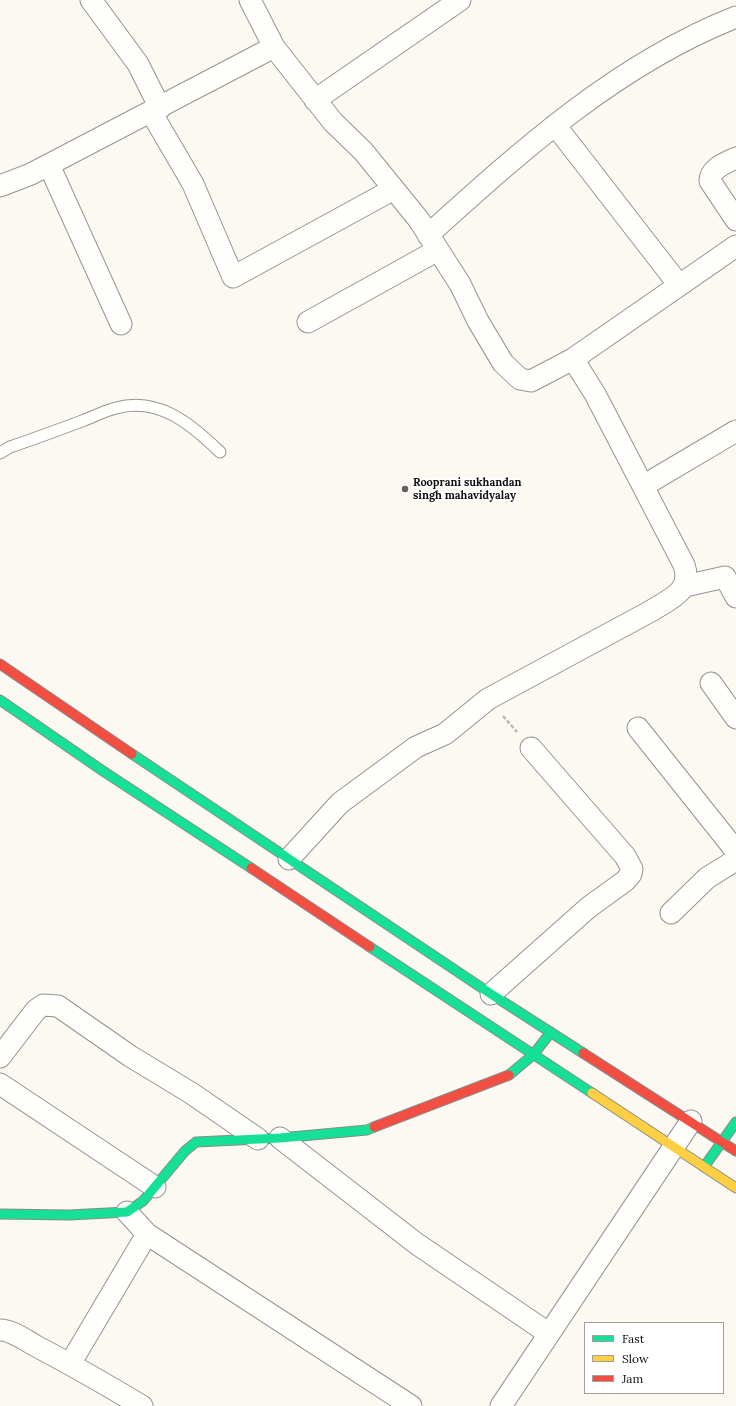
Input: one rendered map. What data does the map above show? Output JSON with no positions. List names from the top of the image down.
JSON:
{
  "places": ["Rooprani sukhandan singh mahavidyalay"],
  "legend": ["Fast", "Slow", "Jam"]
}
